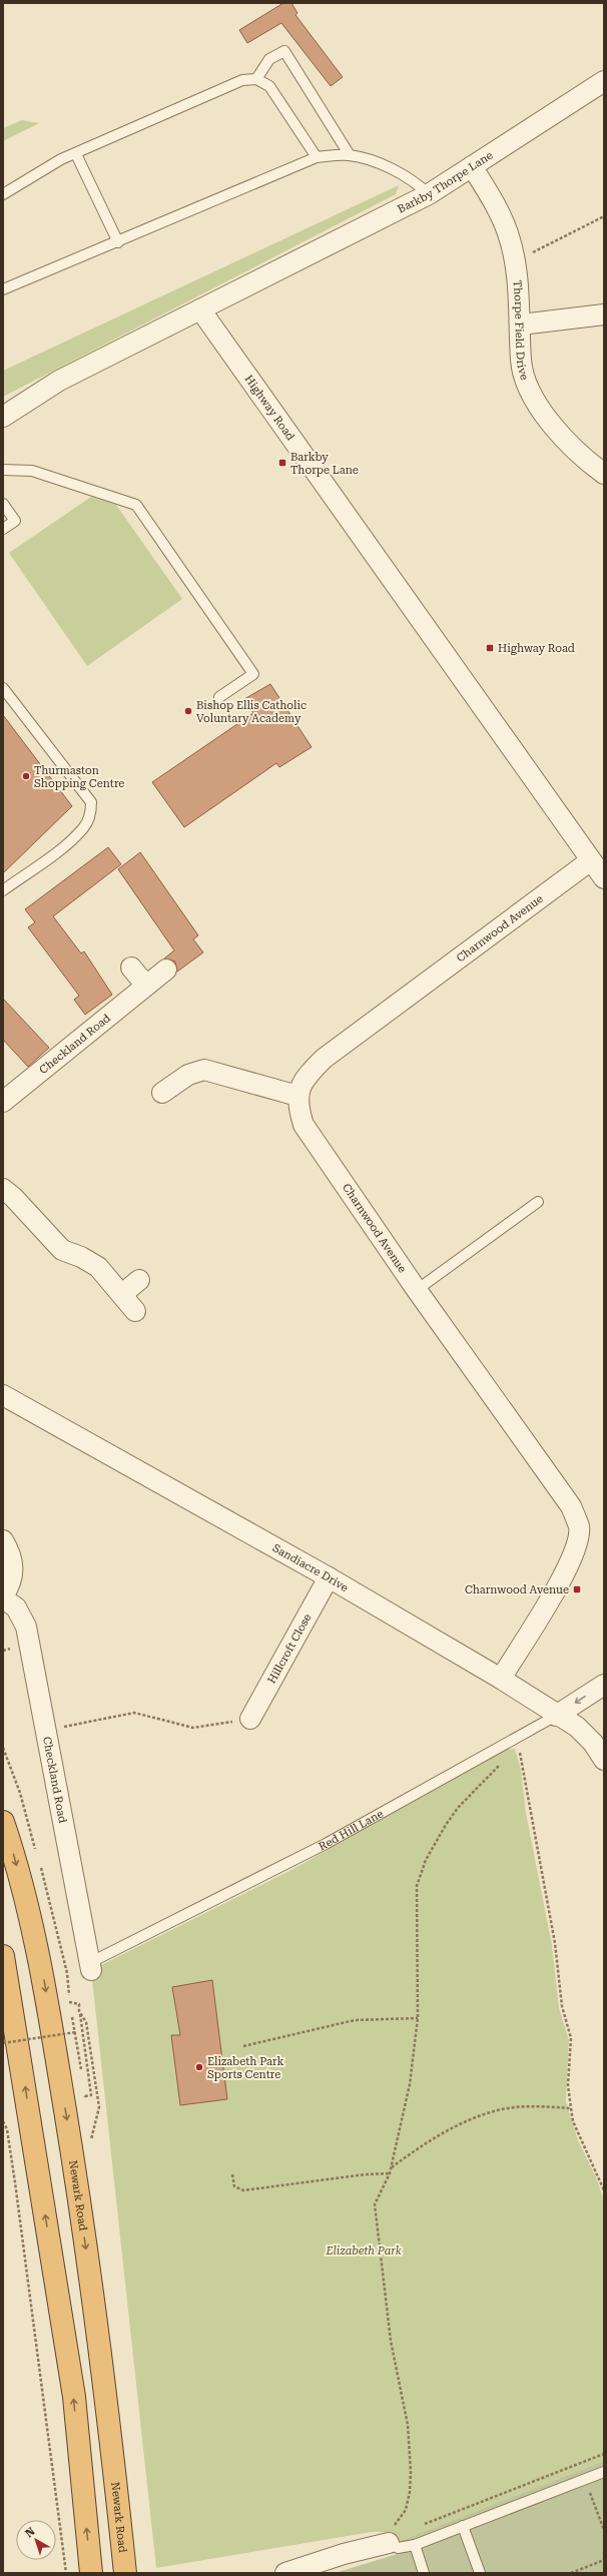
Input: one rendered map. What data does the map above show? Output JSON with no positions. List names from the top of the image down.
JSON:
{
  "streets": {
    "highway": ["Newark Road"],
    "street": [
      "Barkby Thorpe Lane",
      "Thorpe Field Drive",
      "Highway Road",
      "Charnwood Avenue",
      "Checkland Road",
      "Sandiacre Drive",
      "Hillcroft Close",
      "Red Hill Lane"
    ]
  },
  "crossings": [
    ["Barkby Thorpe Lane", "Thorpe Field Drive"],
    ["Barkby Thorpe Lane", "Highway Road"],
    ["Highway Road", "Charnwood Avenue"],
    ["Charnwood Avenue", "Sandiacre Drive"],
    ["Checkland Road", "Red Hill Lane"],
    ["Sandiacre Drive", "Hillcroft Close"],
    ["Sandiacre Drive", "Red Hill Lane"]
  ],
  "parks": ["Elizabeth Park"],
  "places": {
    "transit": ["Barkby Thorpe Lane", "Highway Road", "Charnwood Avenue"],
    "other": ["Bishop Ellis Catholic Voluntary Academy", "Thurmaston Shopping Centre", "Elizabeth Park Sports Centre"]
  },
  "north": "top left"
}
